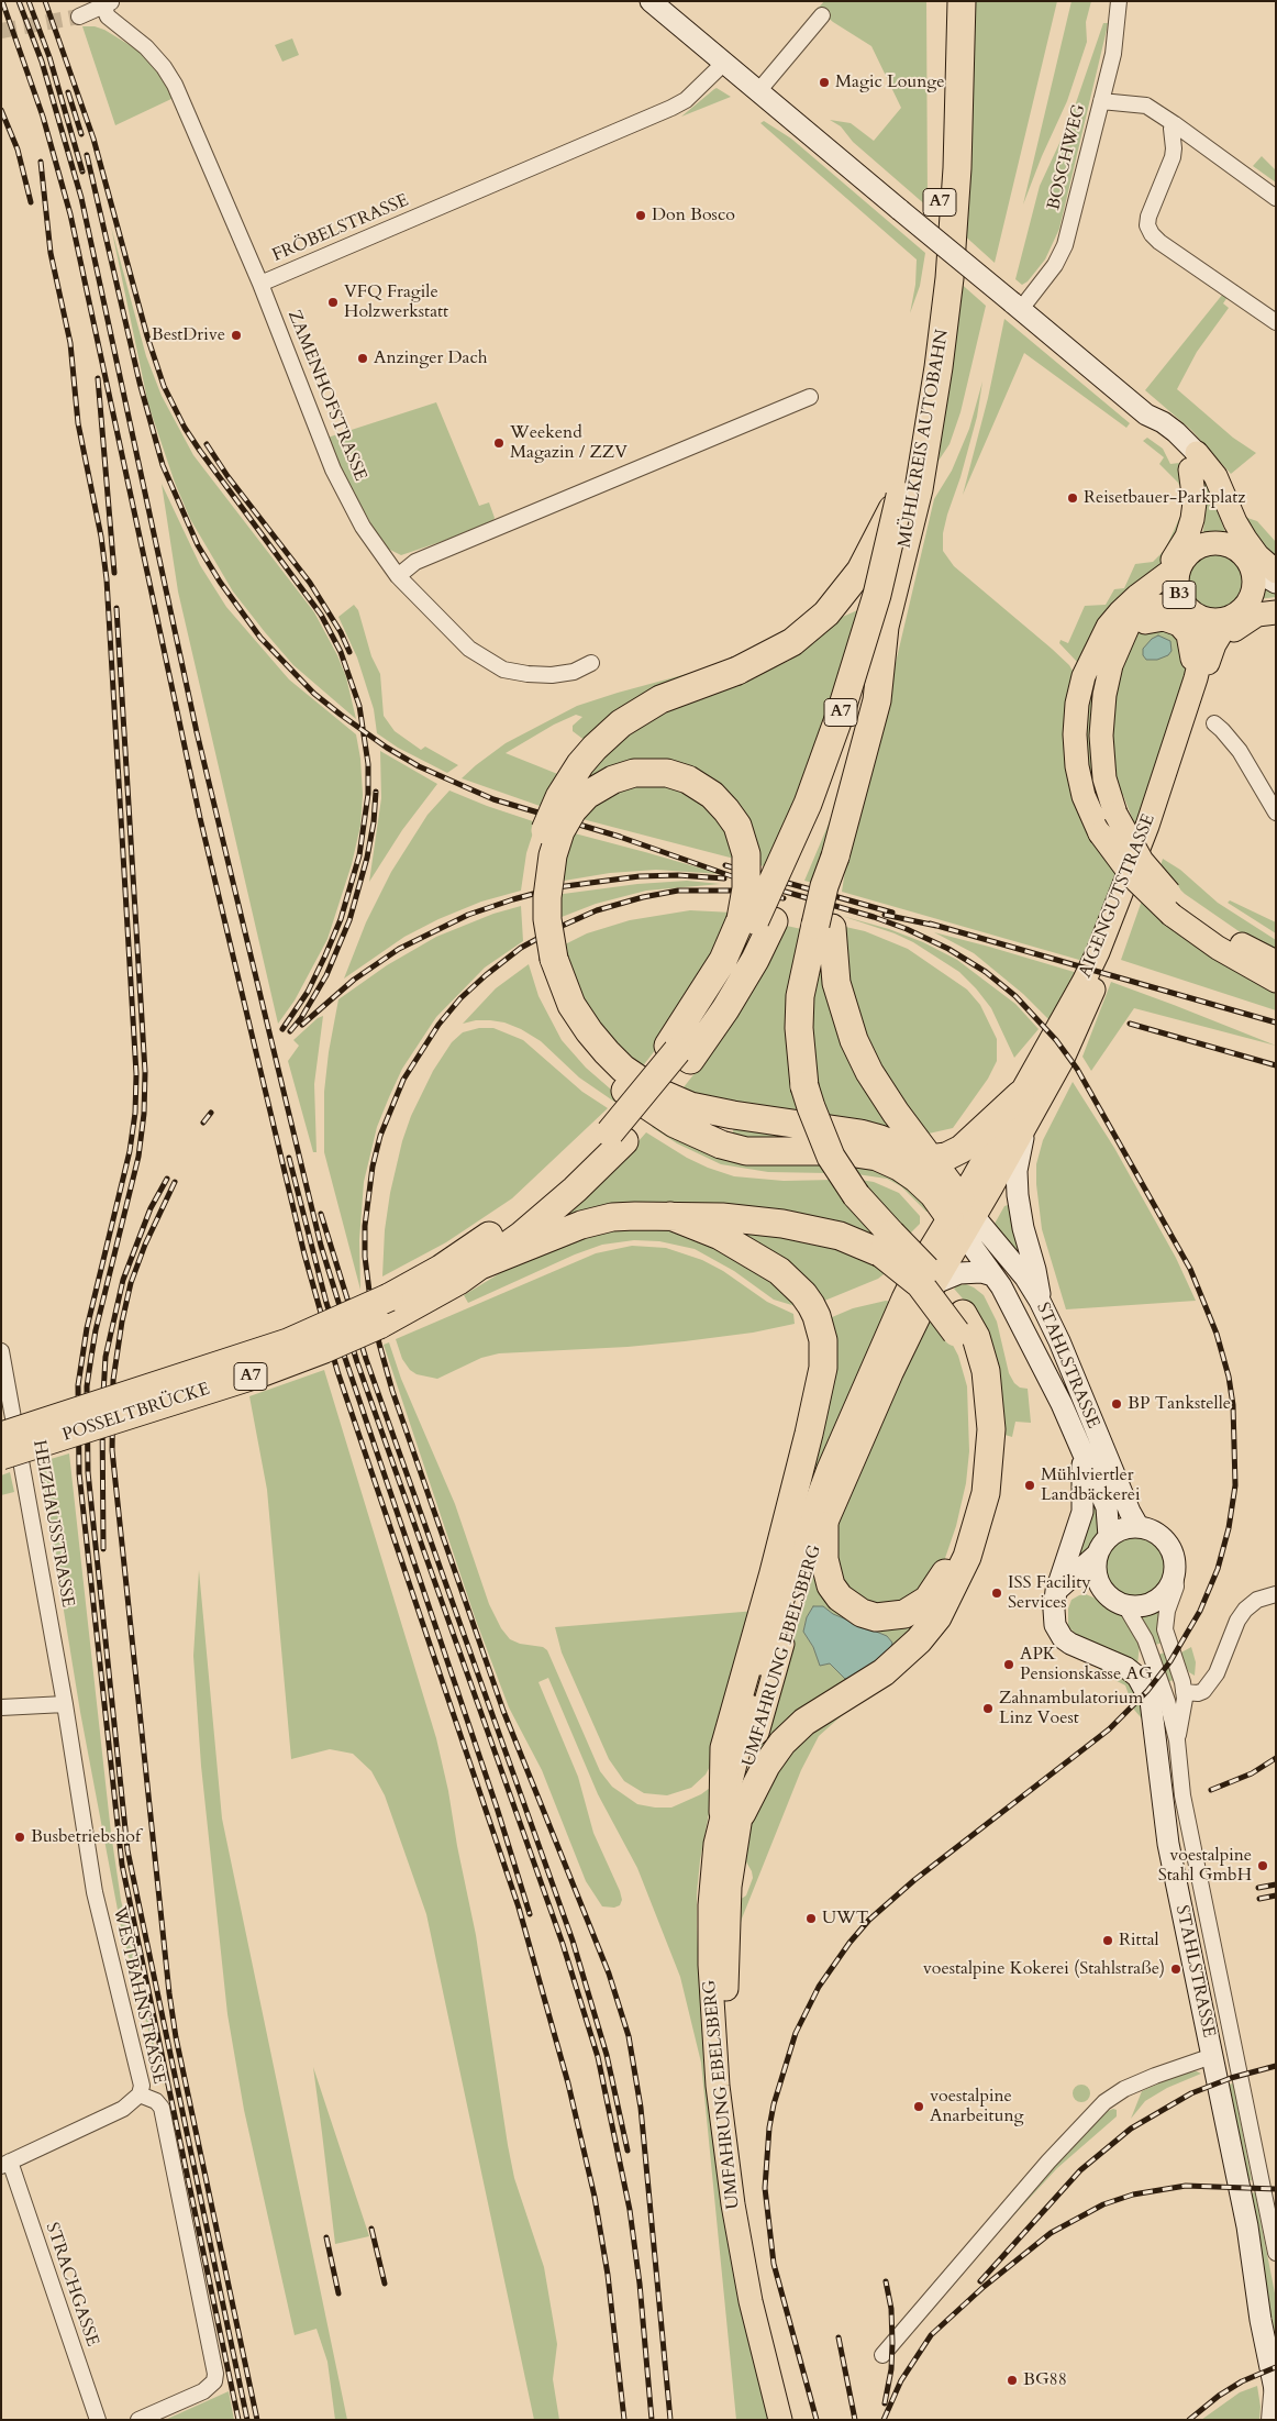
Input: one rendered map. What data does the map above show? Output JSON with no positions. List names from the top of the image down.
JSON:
{
  "streets": {
    "highway": ["A7", "MÜHLKREIS AUTOBAHN", "POSSELTBRÜCKE"],
    "main road": ["B3", "AIGENGUTSTRASSE", "UMFAHRUNG EBELSBERG"],
    "street": [
      "BOSCHWEG",
      "FRÖBELSTRASSE",
      "ZAMENHOFSTRASSE",
      "STAHLSTRASSE",
      "HEIZHAUSSTRASSE",
      "WESTBAHNSTRASSE",
      "STRACHGASSE"
    ]
  },
  "crossings": [
    ["A7", "POSSELTBRÜCKE"],
    ["FRÖBELSTRASSE", "ZAMENHOFSTRASSE"],
    ["B3", "AIGENGUTSTRASSE"],
    ["AIGENGUTSTRASSE", "STAHLSTRASSE"],
    ["AIGENGUTSTRASSE", "UMFAHRUNG EBELSBERG"],
    ["STAHLSTRASSE", "UMFAHRUNG EBELSBERG"],
    ["HEIZHAUSSTRASSE", "WESTBAHNSTRASSE"]
  ],
  "places": [
    "Magic Lounge",
    "Don Bosco",
    "VFQ Fragile Holzwerkstatt",
    "BestDrive",
    "Anzinger Dach",
    "Weekend Magazin / ZZV",
    "Reisetbauer-Parkplatz",
    "BP Tankstelle",
    "Mühlviertler Landbäckerei",
    "ISS Facility Services",
    "APK Pensionskasse AG",
    "Zahnambulatorium Linz Voest",
    "Busbetriebshof",
    "voestalpine Stahl GmbH",
    "UWT",
    "Rittal",
    "voestalpine Kokerei (Stahlstraße)",
    "voestalpine Anarbeitung",
    "BG88"
  ]
}
